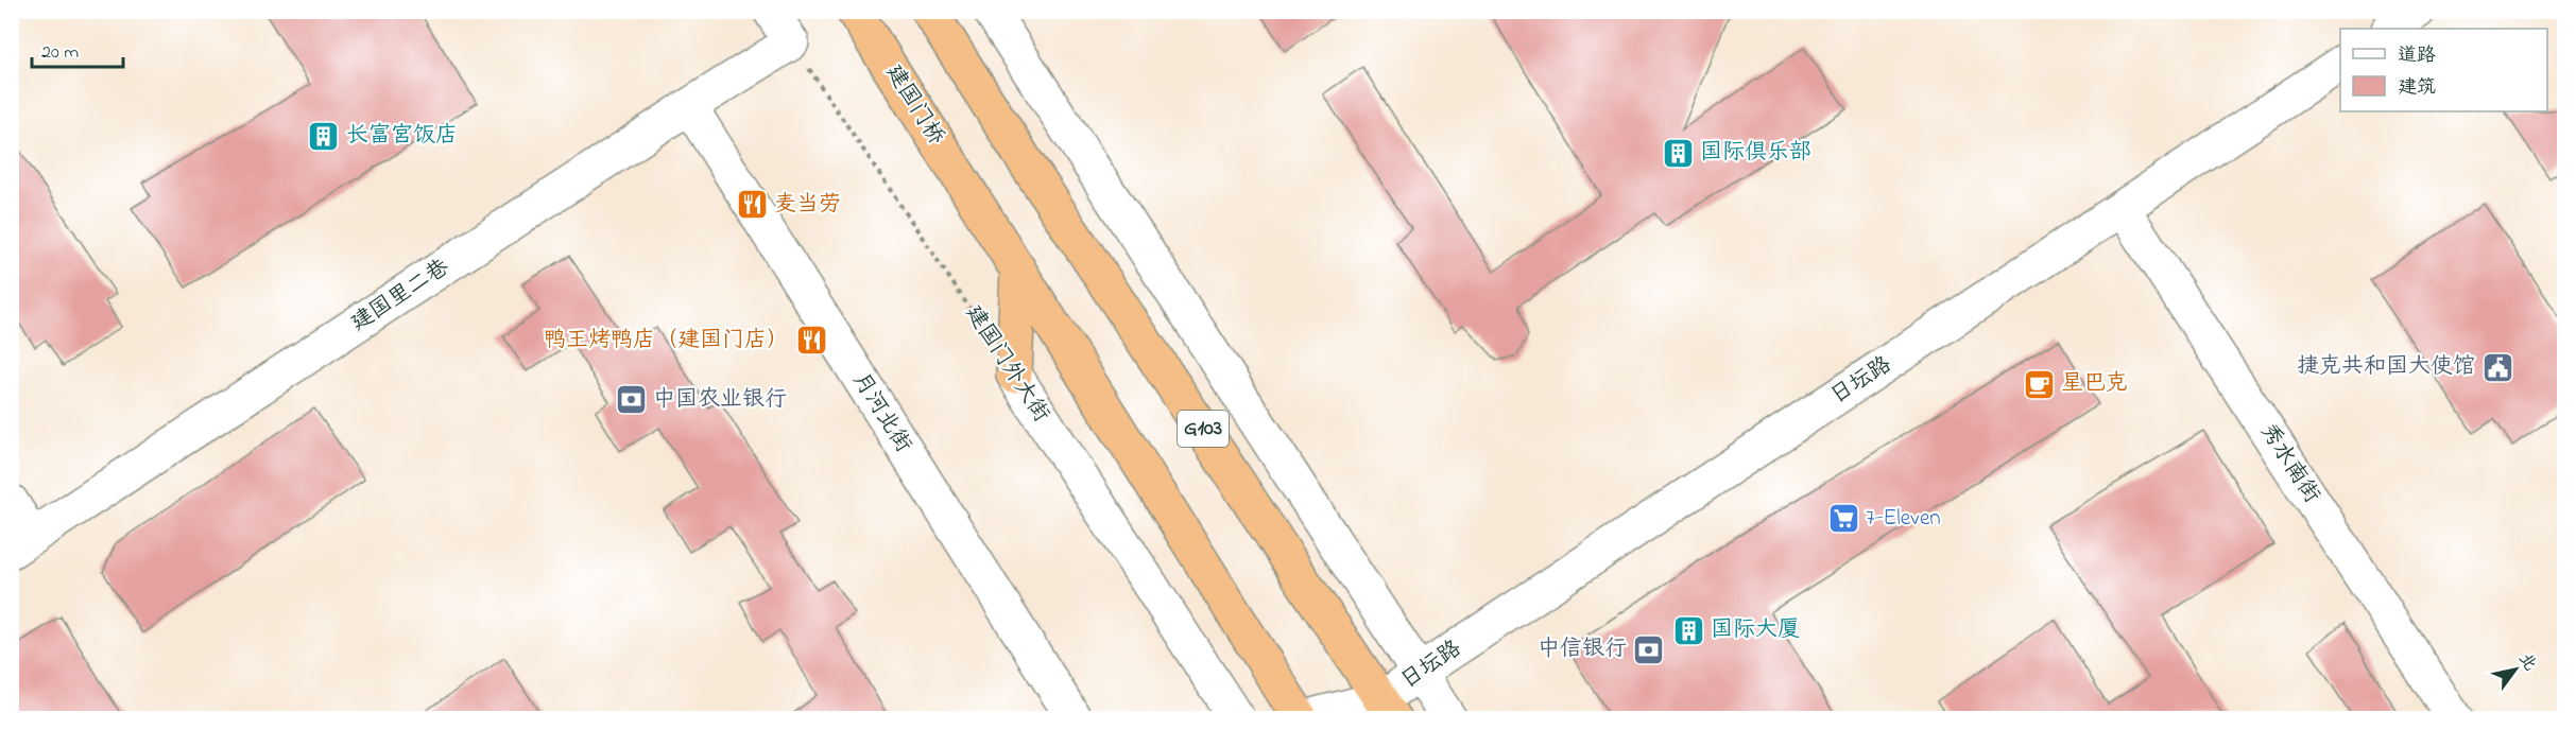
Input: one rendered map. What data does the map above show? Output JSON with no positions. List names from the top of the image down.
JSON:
{
  "streets": {
    "highway": ["建国门桥", "G103"],
    "street": [
      "建国里二巷",
      "建国门外大街",
      "日坛路",
      "月河北街",
      "秀水南街"
    ]
  },
  "crossings": [
    ["建国里二巷", "建国门外大街"],
    ["建国里二巷", "月河北街"],
    ["日坛路", "G103"],
    ["日坛路", "秀水南街"]
  ],
  "places": {
    "building": ["长富宫饭店", "国际俱乐部", "国际大厦"],
    "restaurant": ["麦当劳", "鸭王烤鸭店（建国门店）"],
    "public building": ["捷克共和国大使馆"],
    "cafe": ["星巴克"],
    "bank": ["中国农业银行", "中信银行"],
    "supermarket": ["7-Eleven"]
  },
  "legend": ["道路", "建筑"],
  "scale_bar": "20 m",
  "north": "top right"
}
